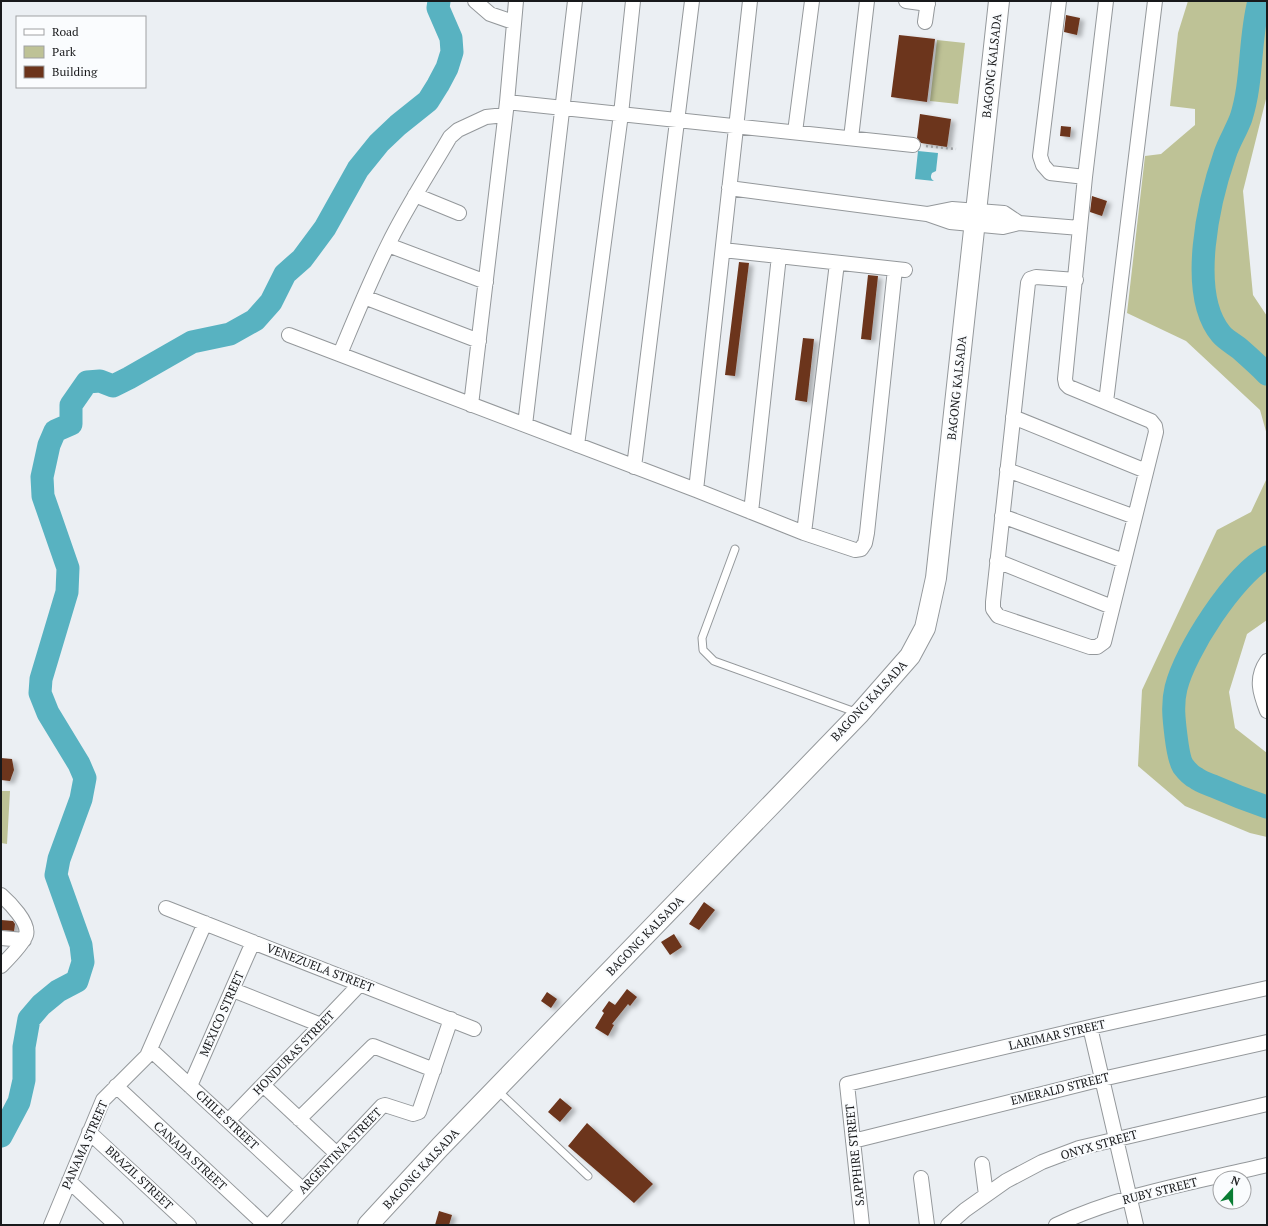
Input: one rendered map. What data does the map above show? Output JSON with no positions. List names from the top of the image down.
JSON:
{
  "streets": {
    "street": [
      "BAGONG KALSADA",
      "VENEZUELA STREET",
      "MEXICO STREET",
      "LARIMAR STREET",
      "HONDURAS STREET",
      "EMERALD STREET",
      "CHILE STREET",
      "PANAMA STREET",
      "ONYX STREET",
      "ARGENTINA STREET",
      "SAPPHIRE STREET",
      "CANADA STREET",
      "BRAZIL STREET",
      "RUBY STREET"
    ]
  },
  "crossings": [
    ["VENEZUELA STREET", "MEXICO STREET"],
    ["VENEZUELA STREET", "HONDURAS STREET"],
    ["VENEZUELA STREET", "PANAMA STREET"],
    ["VENEZUELA STREET", "ARGENTINA STREET"],
    ["MEXICO STREET", "CHILE STREET"],
    ["LARIMAR STREET", "SAPPHIRE STREET"],
    ["HONDURAS STREET", "CHILE STREET"],
    ["EMERALD STREET", "SAPPHIRE STREET"],
    ["CHILE STREET", "PANAMA STREET"],
    ["CHILE STREET", "ARGENTINA STREET"],
    ["PANAMA STREET", "CANADA STREET"],
    ["PANAMA STREET", "BRAZIL STREET"]
  ],
  "legend": ["Road", "Park", "Building"],
  "north": "top"
}
